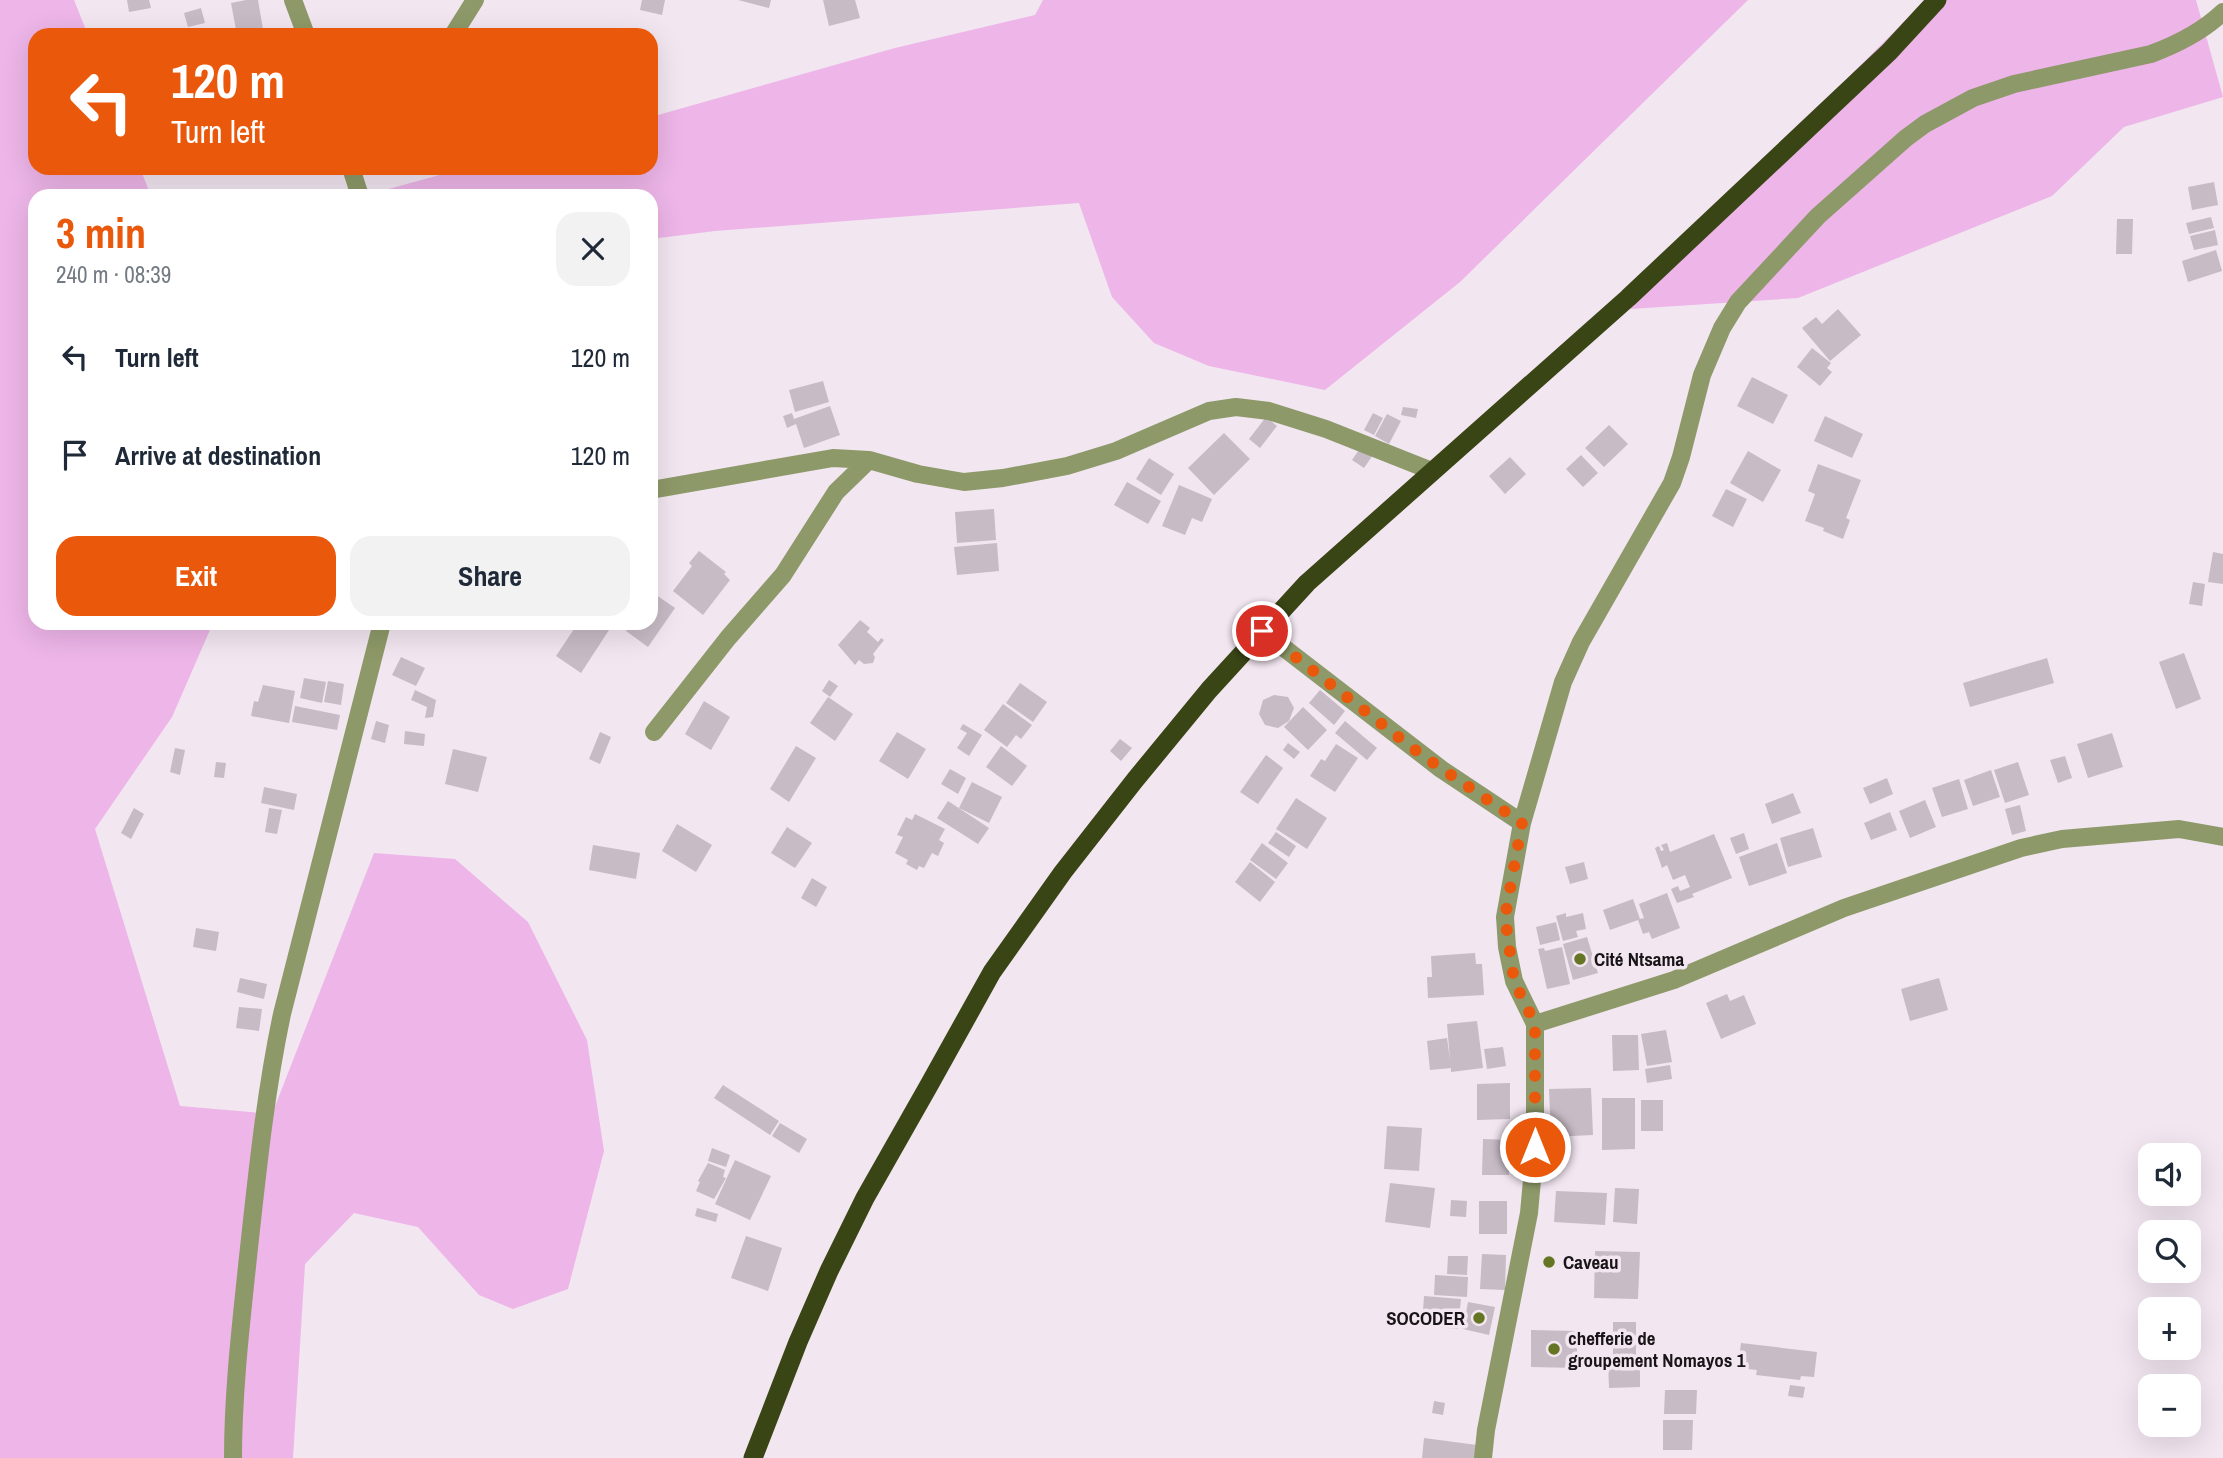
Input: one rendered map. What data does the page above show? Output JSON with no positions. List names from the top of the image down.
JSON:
{
  "places": [
    "Cité Ntsama",
    "Caveau",
    "SOCODER",
    "chefferie de groupement Nomayos 1"
  ],
  "page": {
    "turn": ["120 m", "Turn left"],
    "heading": ["3 min", "240 m · 08:39"],
    "list": [
      {
        "name": "Turn left",
        "value": "120 m"
      },
      {
        "name": "Arrive at destination",
        "value": "120 m"
      }
    ],
    "buttons": ["Exit", "Share"],
    "map_buttons": ["+", "−"]
  }
}
